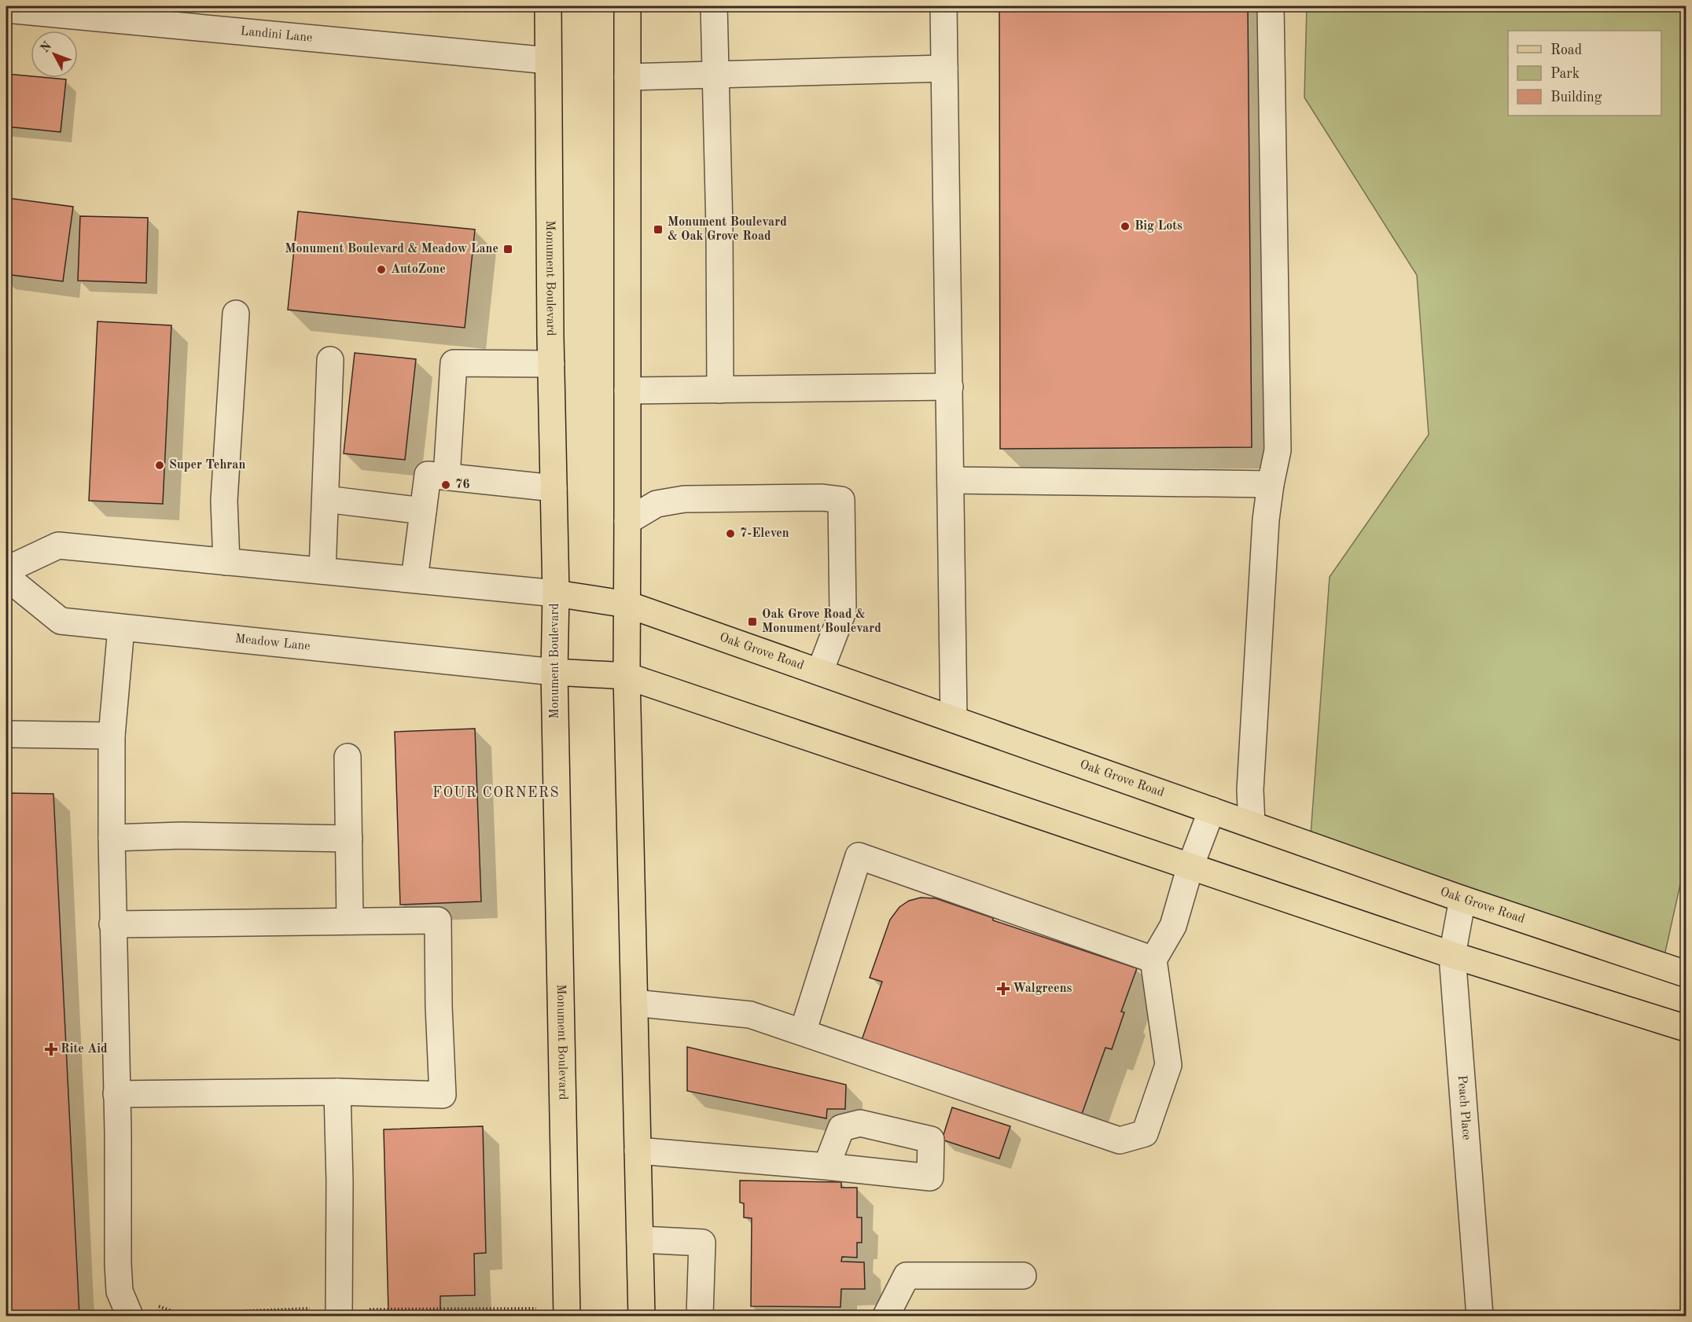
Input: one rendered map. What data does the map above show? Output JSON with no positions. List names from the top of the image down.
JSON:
{
  "streets": {
    "main road": ["Monument Boulevard", "Oak Grove Road"],
    "street": ["Landini Lane", "Meadow Lane", "Peach Place"]
  },
  "crossings": [
    ["Landini Lane", "Monument Boulevard"],
    ["Monument Boulevard", "Meadow Lane"],
    ["Monument Boulevard", "Oak Grove Road"],
    ["Oak Grove Road", "Peach Place"]
  ],
  "districts": ["FOUR CORNERS"],
  "places": {
    "other": [
      "Big Lots",
      "AutoZone",
      "Super Tehran",
      "76",
      "7-Eleven"
    ],
    "transit": ["Monument Boulevard & Oak Grove Road", "Monument Boulevard & Meadow Lane", "Oak Grove Road & Monument Boulevard"],
    "health": ["Walgreens", "Rite Aid"]
  },
  "legend": ["Road", "Park", "Building"],
  "north": "top left"
}
